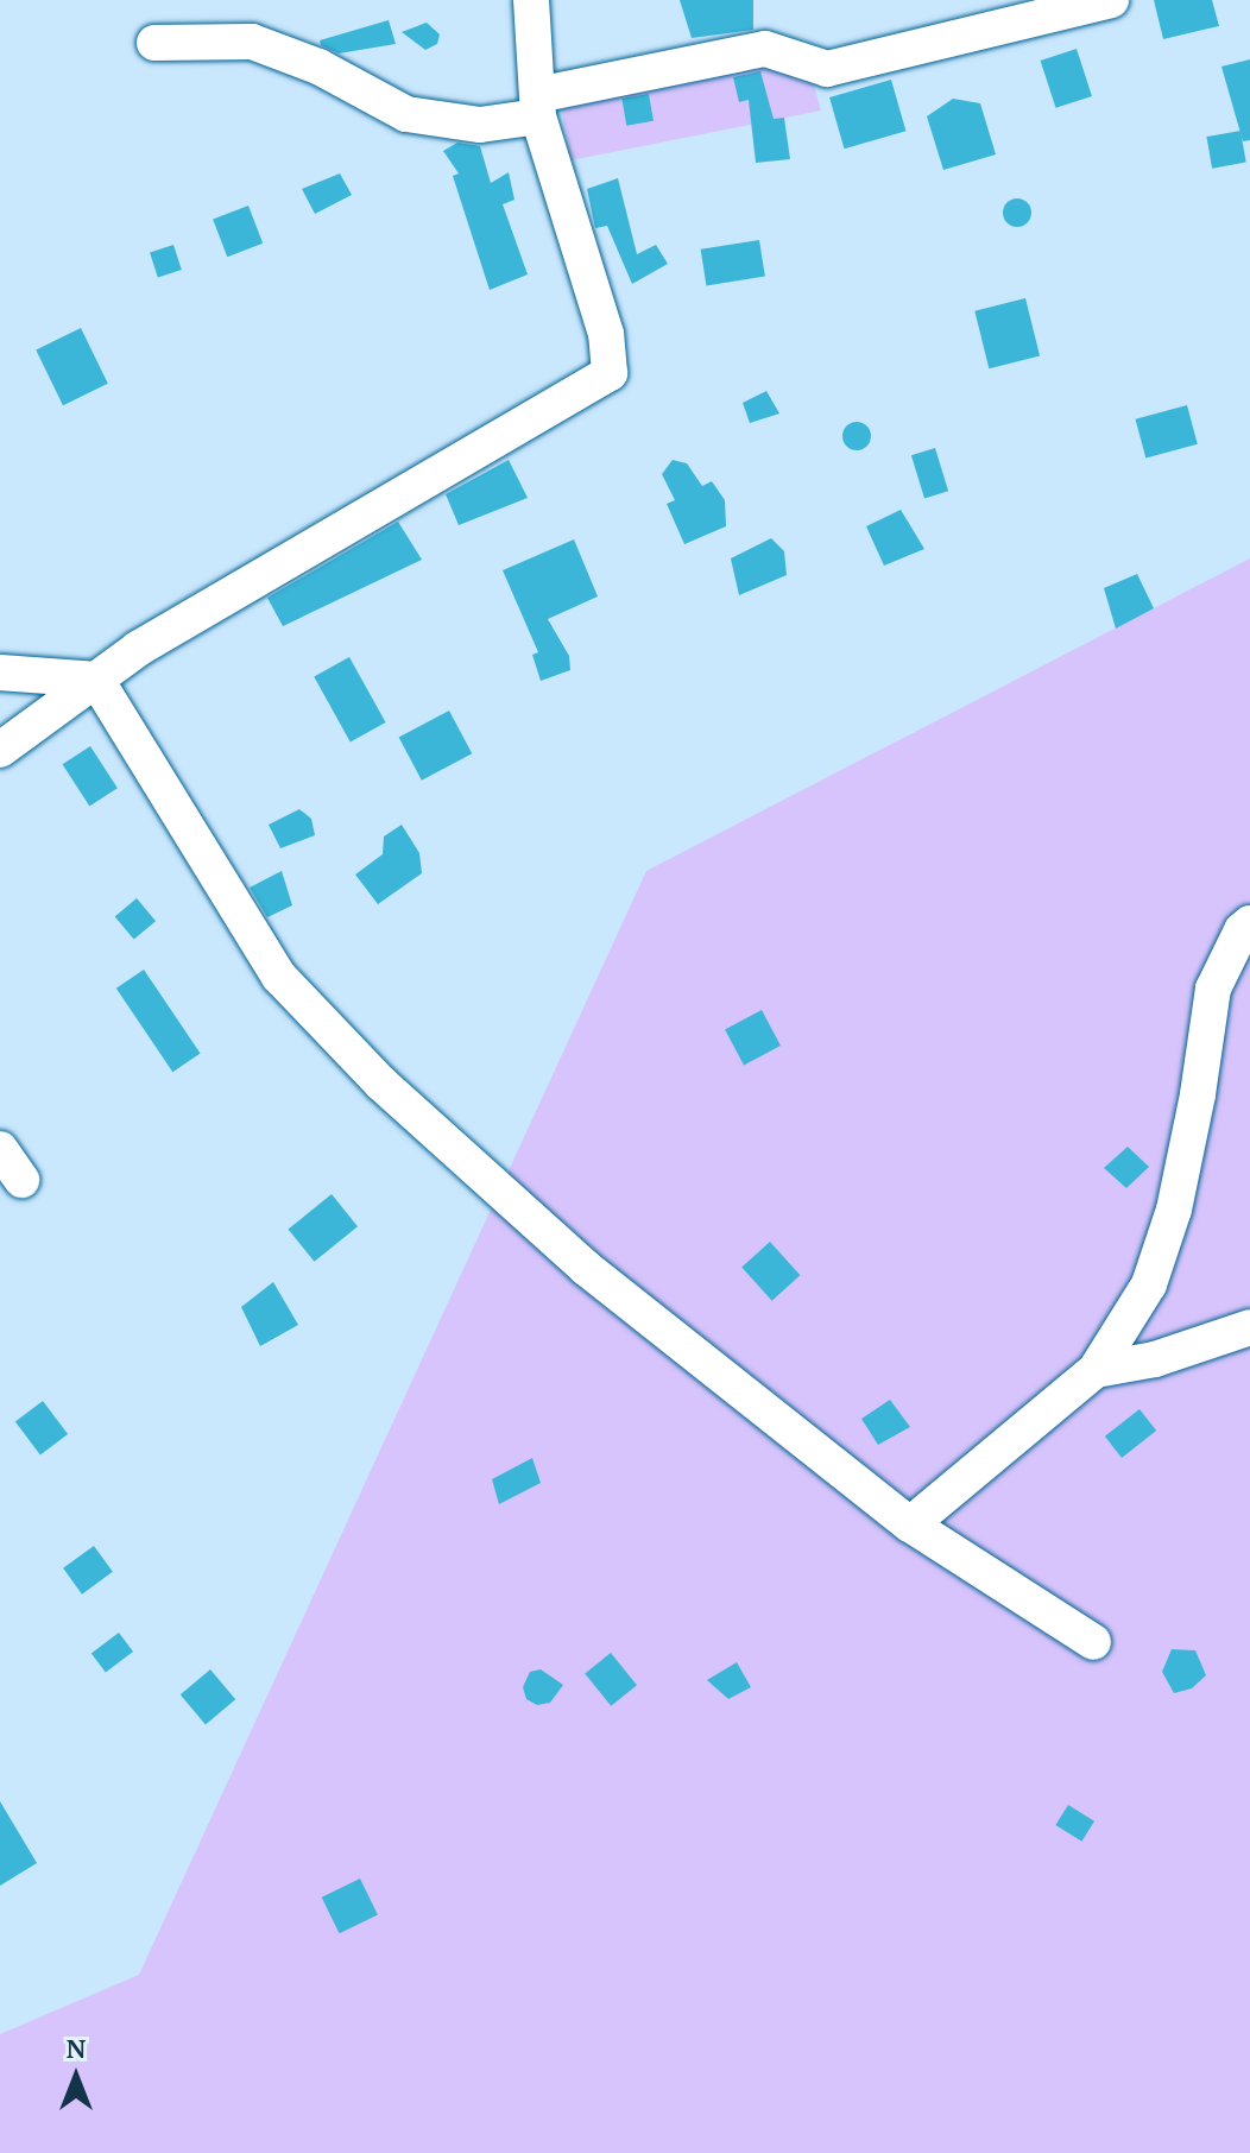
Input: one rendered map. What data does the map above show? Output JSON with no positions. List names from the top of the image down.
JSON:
{
  "north": "top"
}
